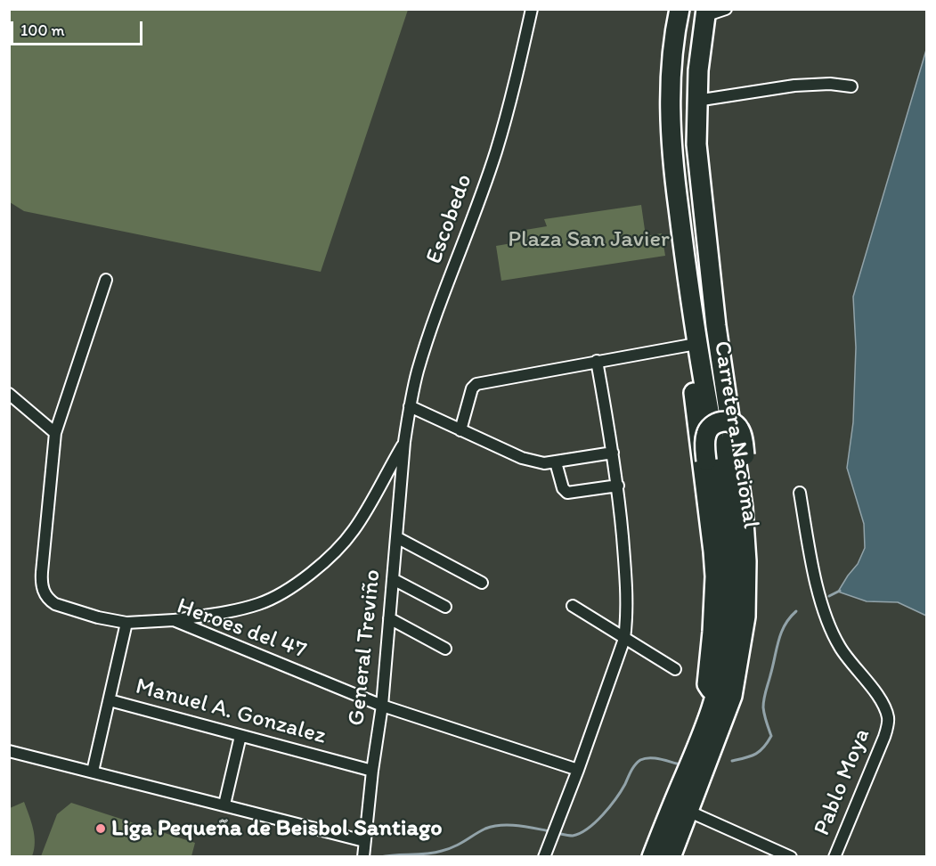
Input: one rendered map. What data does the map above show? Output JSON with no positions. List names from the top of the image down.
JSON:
{
  "streets": {
    "highway": ["Carretera Nacional"],
    "street": [
      "Escobedo",
      "Heroes del 47",
      "General Treviño",
      "Manuel A. Gonzalez",
      "Pablo Moya"
    ]
  },
  "crossings": [
    ["Escobedo", "General Treviño"],
    ["Heroes del 47", "General Treviño"],
    ["General Treviño", "Manuel A. Gonzalez"]
  ],
  "parks": ["Plaza San Javier"],
  "places": ["Liga Pequeña de Beisbol Santiago"],
  "scale_bar": "100 m"
}
